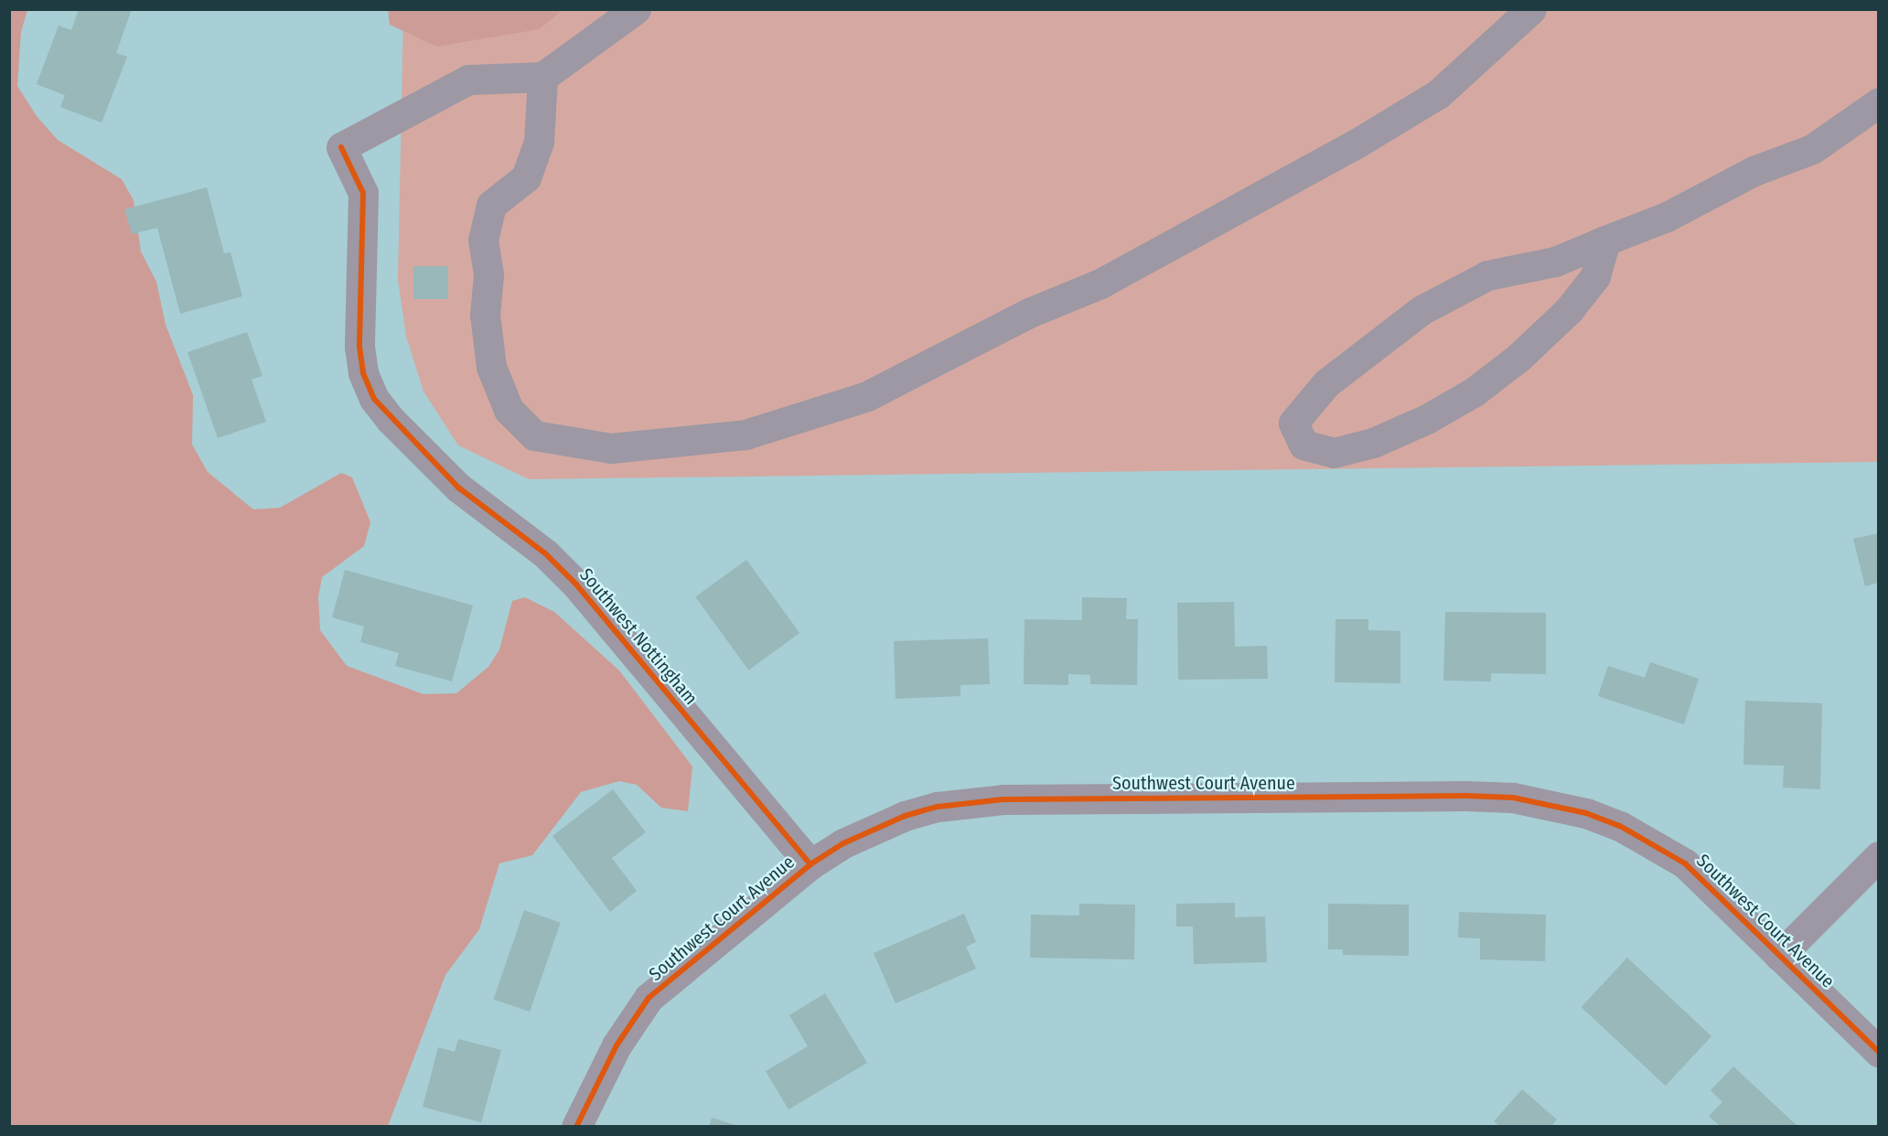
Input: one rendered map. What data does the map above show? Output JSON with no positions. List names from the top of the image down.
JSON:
{
  "streets": {
    "street": ["Southwest Nottingham", "Southwest Court Avenue"]
  },
  "crossings": [
    ["Southwest Nottingham", "Southwest Court Avenue"]
  ]
}
